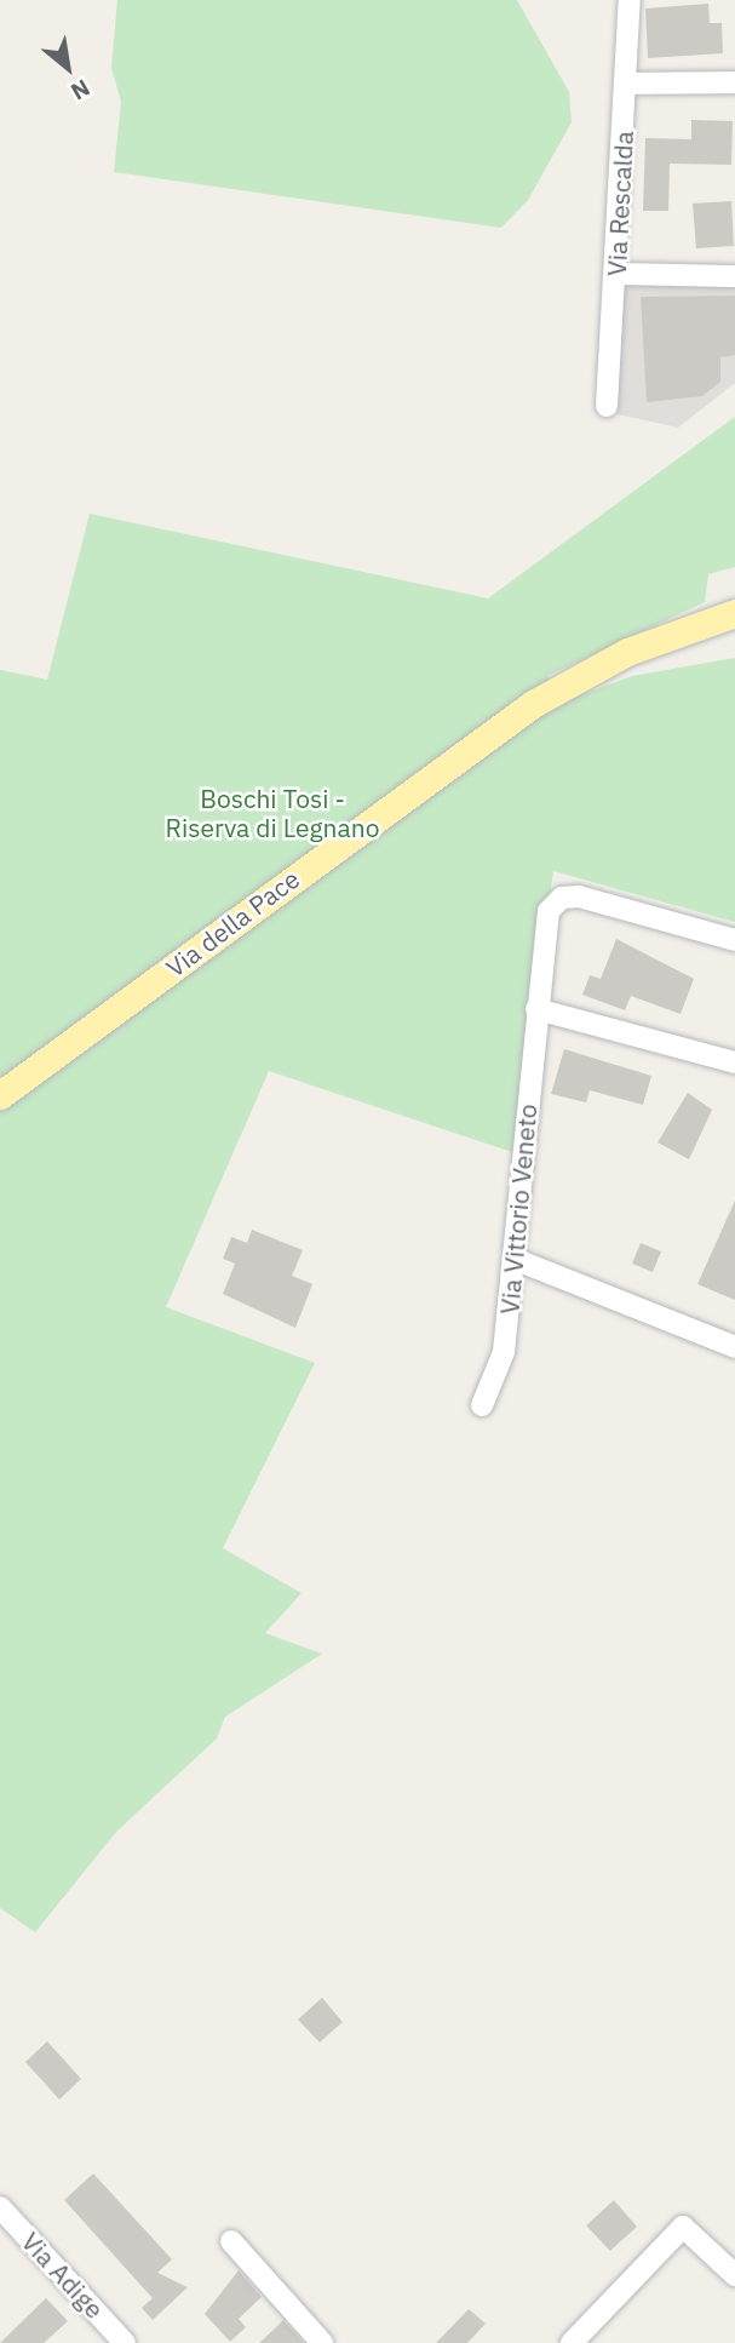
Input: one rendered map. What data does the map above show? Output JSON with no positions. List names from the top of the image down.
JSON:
{
  "streets": {
    "main road": ["Via della Pace"],
    "street": ["Via Rescalda", "Via Vittorio Veneto", "Via Adige"]
  },
  "parks": ["Boschi Tosi - Riserva di Legnano"],
  "north": "bottom right"
}
